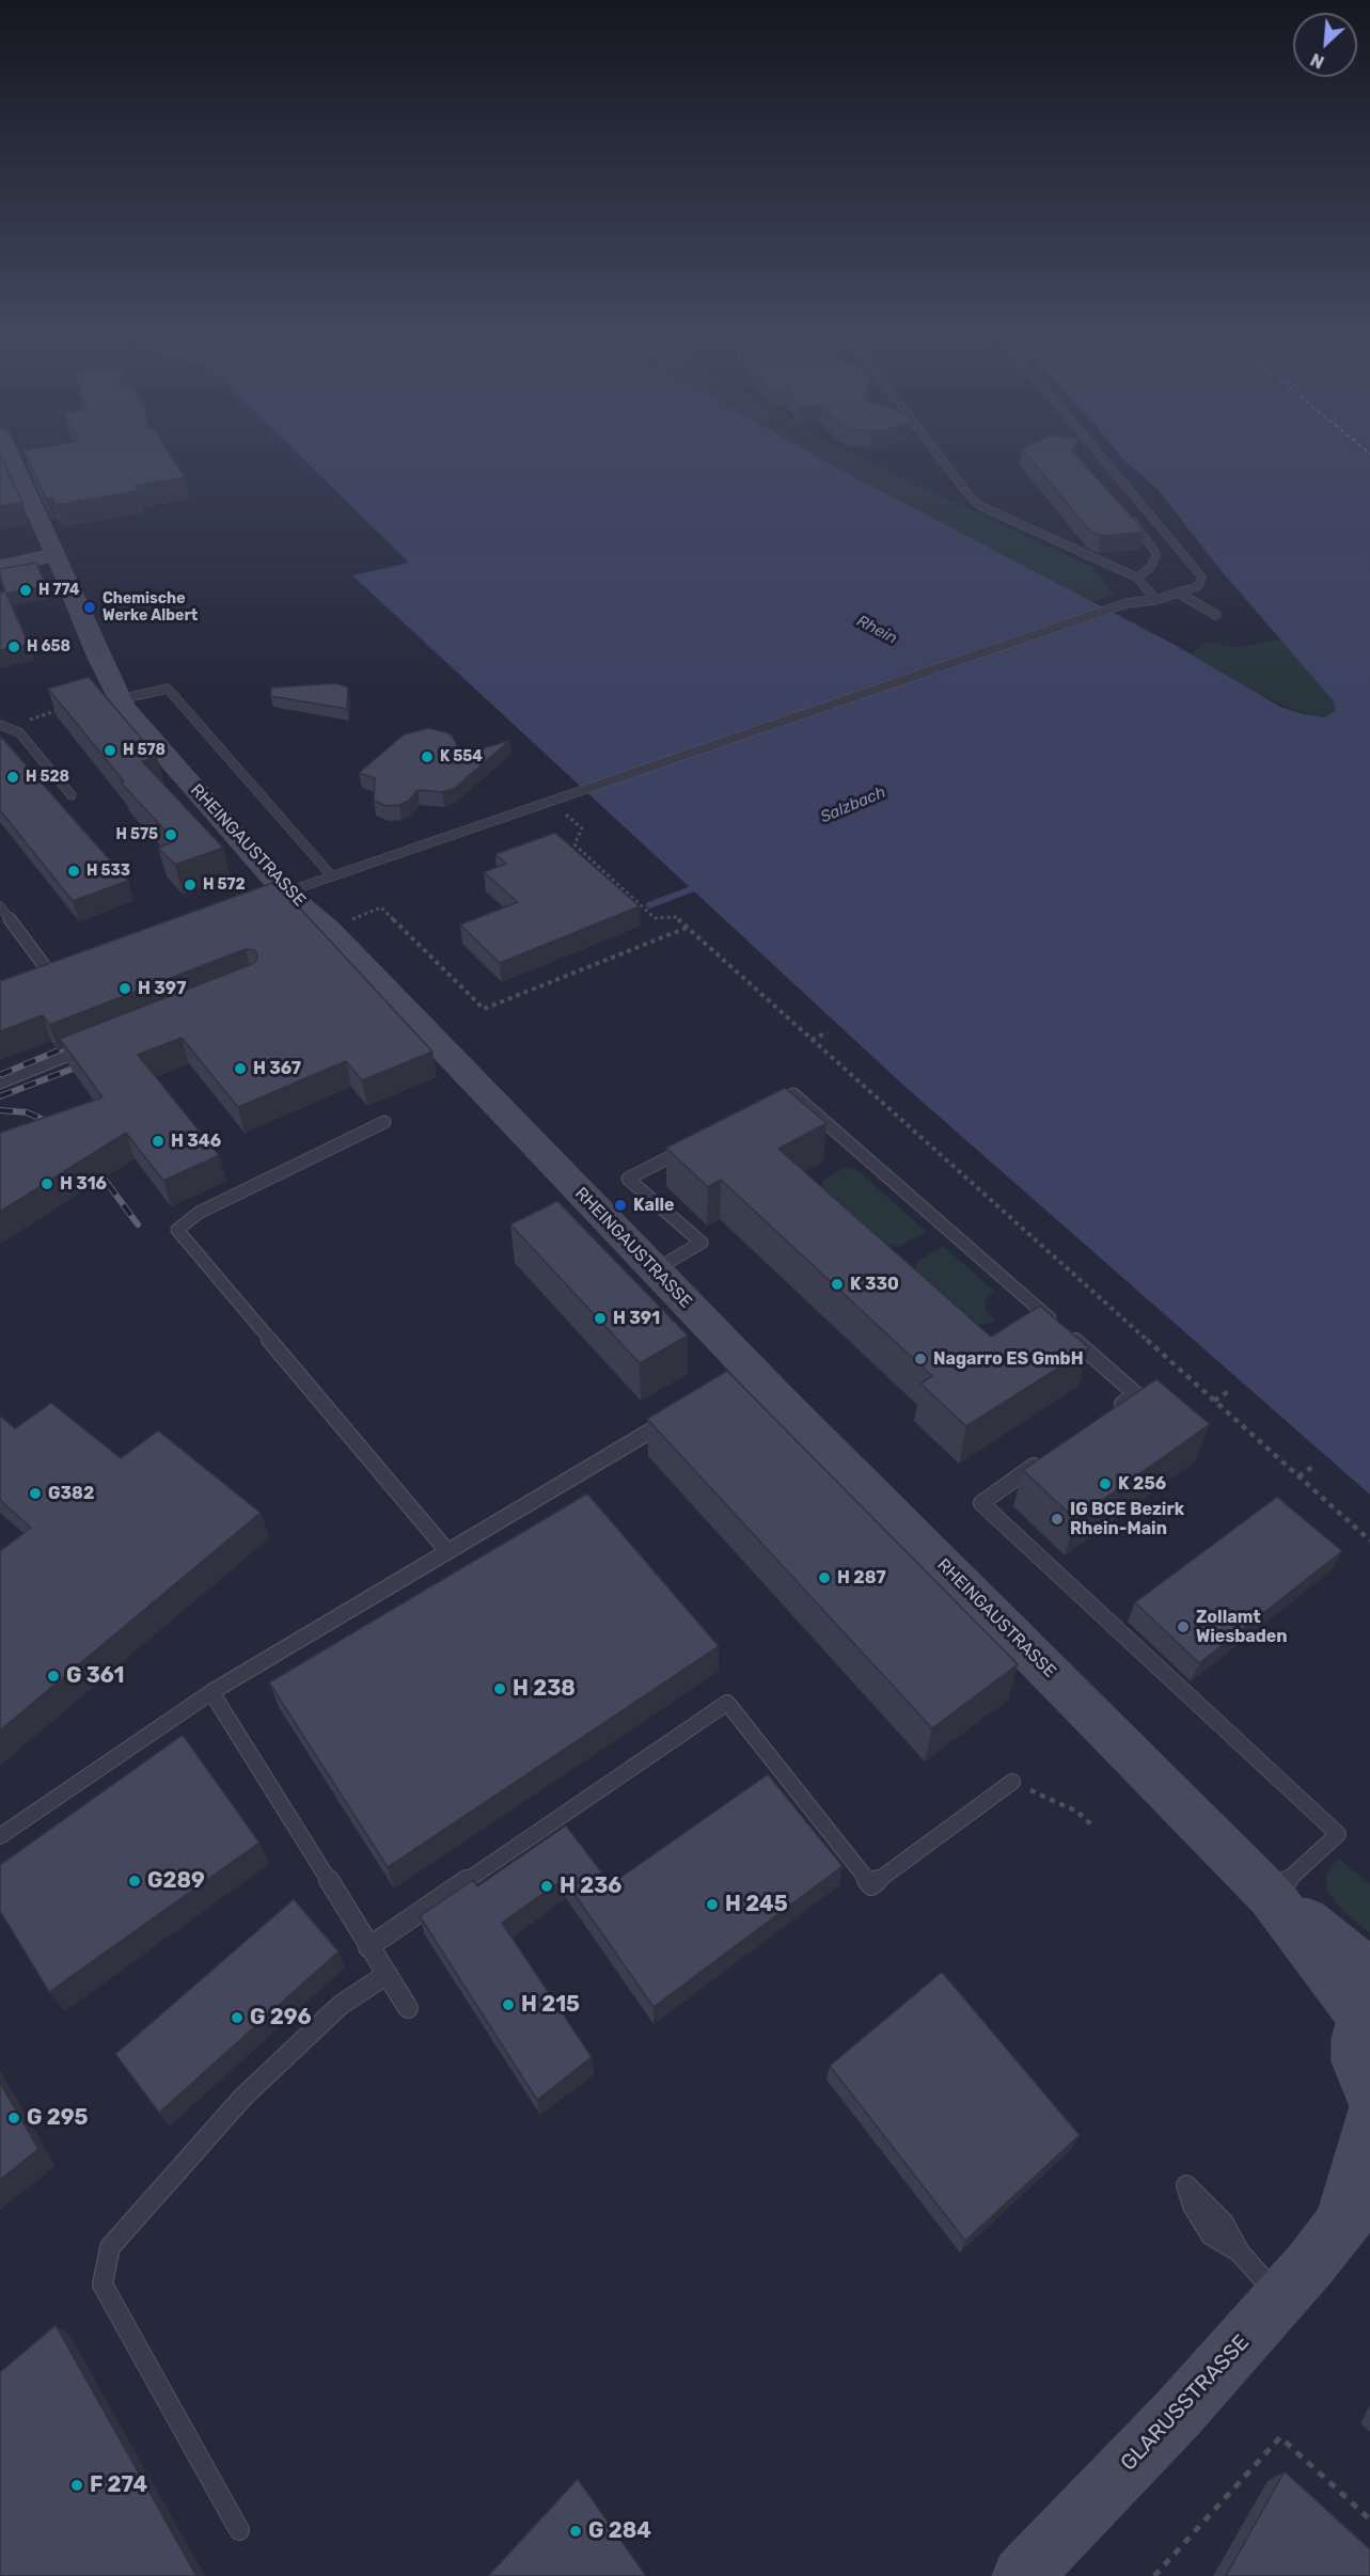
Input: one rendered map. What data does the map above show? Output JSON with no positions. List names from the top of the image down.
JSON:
{
  "streets": {
    "street": ["RHEINGAUSTRASSE", "GLARUSSTRASSE"]
  },
  "water": ["Rhein", "Salzbach"],
  "places": [
    "H 774",
    "Chemische Werke Albert",
    "H 658",
    "H 578",
    "K 554",
    "H 528",
    "H 575",
    "H 533",
    "H 572",
    "H 397",
    "H 367",
    "H 346",
    "H 316",
    "Kalle",
    "K 330",
    "H 391",
    "Nagarro ES GmbH",
    "K 256",
    "G382",
    "IG BCE Bezirk Rhein-Main",
    "H 287",
    "Zollamt Wiesbaden",
    "G 361",
    "H 238",
    "G289",
    "H 236",
    "H 245",
    "H 215",
    "G 296",
    "G 295",
    "F 274",
    "G 284"
  ],
  "north": "bottom left"
}
